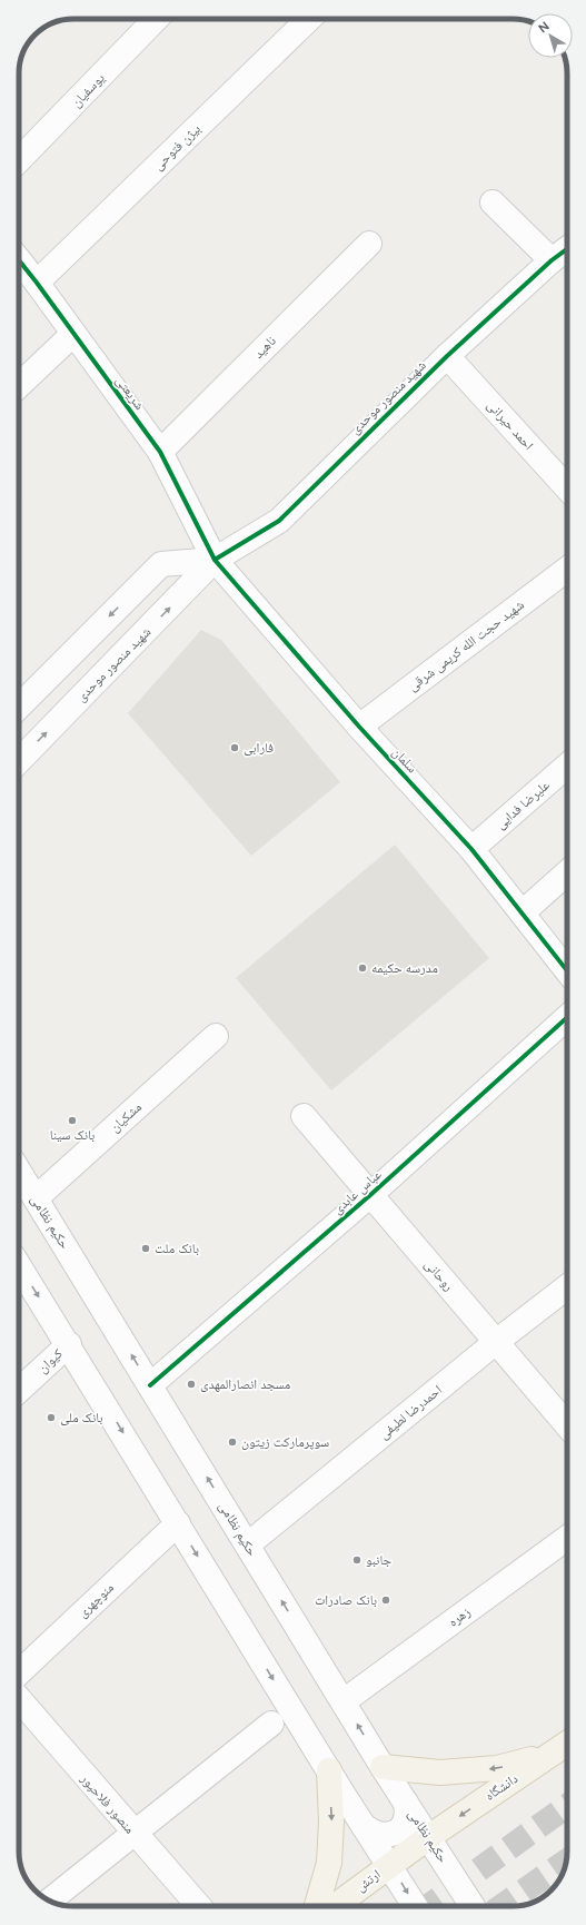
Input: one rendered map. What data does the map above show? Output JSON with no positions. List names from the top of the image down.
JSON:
{
  "streets": {
    "main road": ["دانشگاه", "ارتش"],
    "street": [
      "یوسفیان",
      "بیژن فتوحی",
      "ناهید",
      "شریعتی",
      "شهید منصور موحدی",
      "احمد حیرانی",
      "شهید حجت الله کریمی شرقی",
      "سلمان",
      "علیرضا فدایی",
      "مشکیان",
      "عباس عابدی",
      "حکیم نظامی",
      "روحانی",
      "کیوان",
      "احمدرضا لطیفی",
      "منوچهری",
      "زهره",
      "منصور فلاحپور"
    ]
  },
  "crossings": [
    ["بیژن فتوحی", "شریعتی"],
    ["ناهید", "شریعتی"],
    ["شریعتی", "شهید منصور موحدی"],
    ["شریعتی", "سلمان"],
    ["شهید منصور موحدی", "احمد حیرانی"],
    ["شهید منصور موحدی", "سلمان"],
    ["شهید حجت الله کریمی شرقی", "سلمان"],
    ["سلمان", "علیرضا فدایی"],
    ["مشکیان", "حکیم نظامی"],
    ["عباس عابدی", "حکیم نظامی"],
    ["عباس عابدی", "روحانی"],
    ["حکیم نظامی", "احمدرضا لطیفی"],
    ["حکیم نظامی", "زهره"],
    ["حکیم نظامی", "دانشگاه"],
    ["روحانی", "احمدرضا لطیفی"],
    ["دانشگاه", "ارتش"]
  ],
  "one_way": ["دانشگاه"],
  "places": [
    "فارابی",
    "مدرسه حکیمه",
    "بانک سینا",
    "بانک ملت",
    "مسجد انصارالمهدی",
    "بانک ملی",
    "سوپرمارکت زیتون",
    "جانبو",
    "بانک صادرات"
  ],
  "north": "top left"
}
